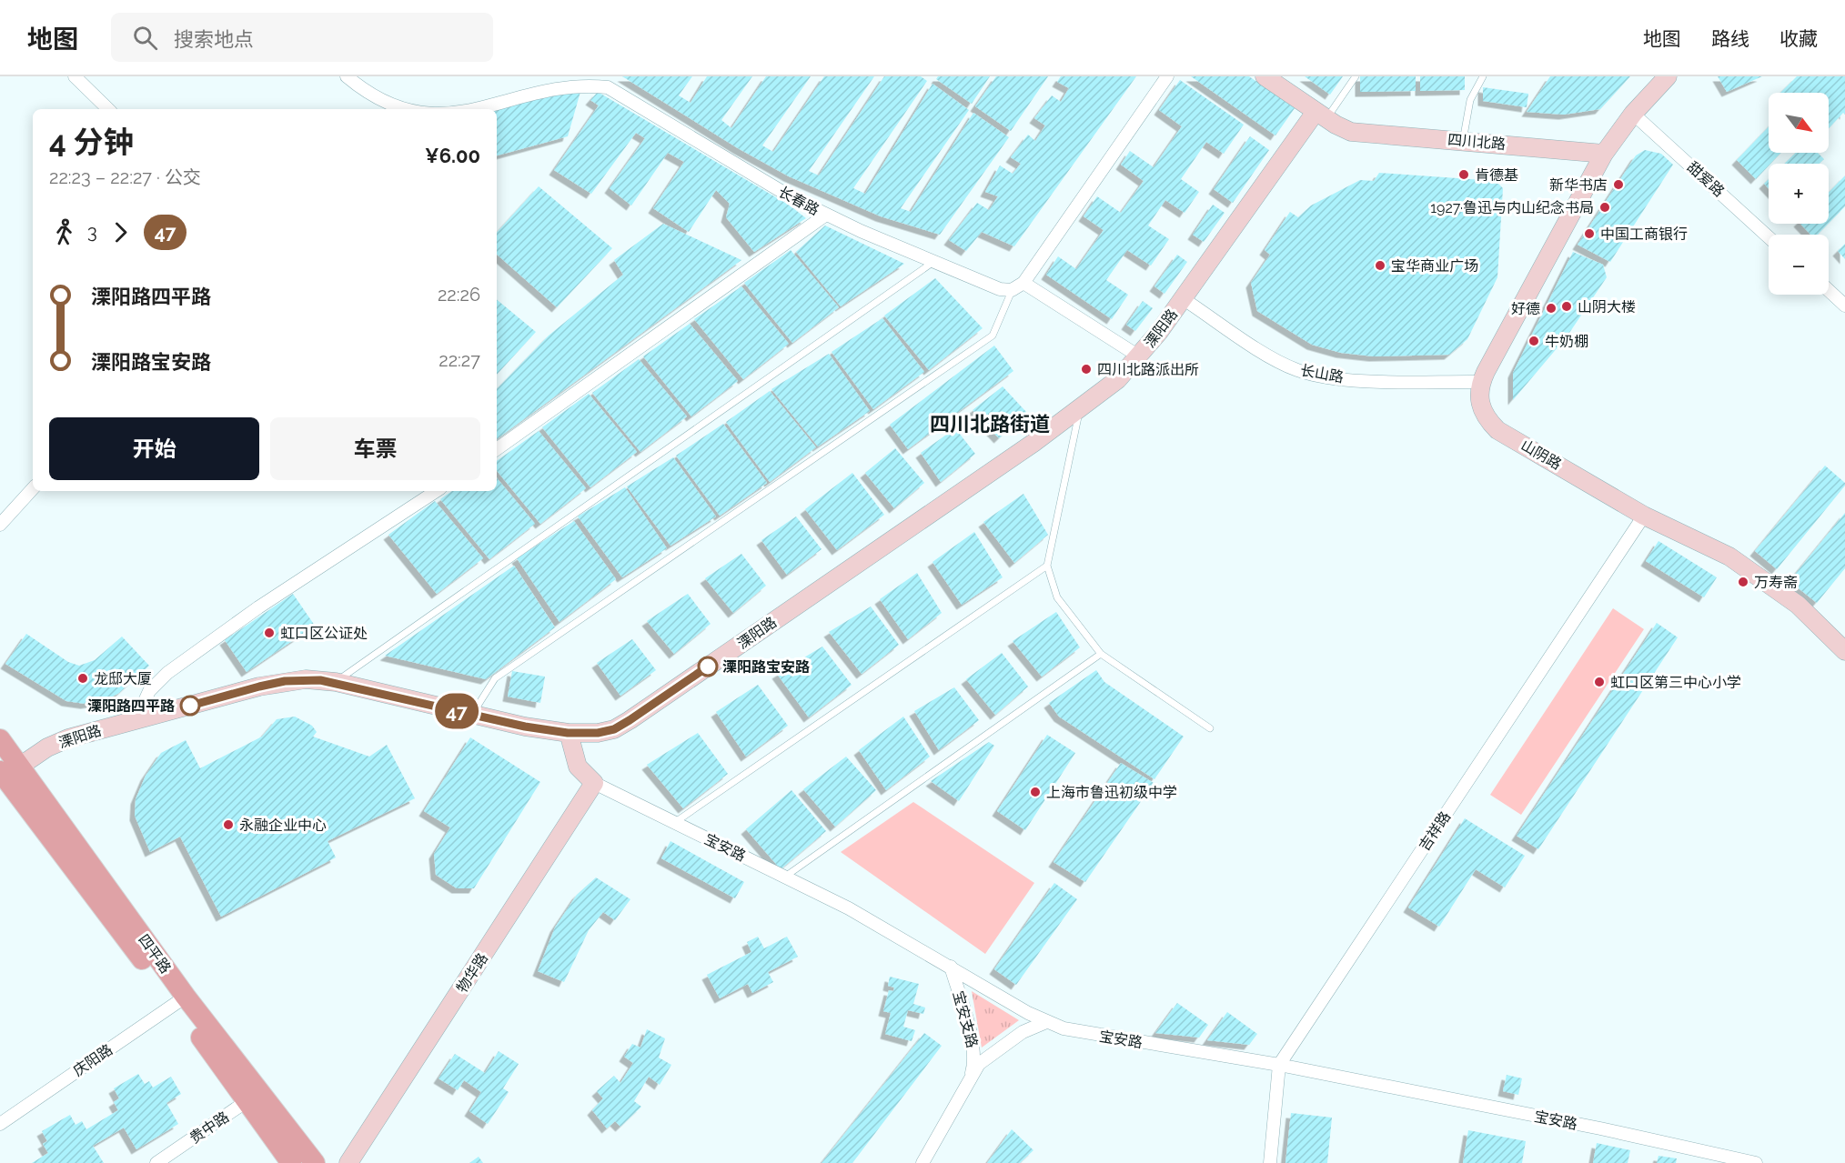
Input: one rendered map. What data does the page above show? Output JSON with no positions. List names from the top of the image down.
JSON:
{
  "streets": {
    "main road": ["四平路"],
    "street": [
      "四川北路",
      "甜爱路",
      "长春路",
      "溧阳路",
      "长山路",
      "山阴路",
      "吉祥路",
      "宝安路",
      "物华路",
      "宝安支路",
      "庆阳路",
      "贵中路"
    ]
  },
  "crossings": [
    ["四川北路", "溧阳路"],
    ["溧阳路", "长山路"],
    ["溧阳路", "宝安路"],
    ["溧阳路", "四平路"],
    ["长山路", "山阴路"],
    ["山阴路", "吉祥路"],
    ["吉祥路", "宝安路"],
    ["宝安路", "物华路"],
    ["宝安路", "宝安支路"],
    ["四平路", "庆阳路"],
    ["四平路", "贵中路"]
  ],
  "districts": ["四川北路街道"],
  "places": [
    "肯德基",
    "新华书店",
    "1927·鲁迅与内山纪念书局",
    "中国工商银行",
    "宝华商业广场",
    "山阴大楼",
    "好德",
    "牛奶棚",
    "四川北路派出所",
    "万寿斋",
    "虹口区公证处",
    "溧阳路宝安路",
    "龙邸大厦",
    "虹口区第三中心小学",
    "溧阳路四平路",
    "上海市鲁迅初级中学",
    "永融企业中心"
  ],
  "lines": ["bus line 47"],
  "north": "bottom right",
  "page": {
    "header": "地图",
    "search": "搜索地点",
    "nav": ["地图", "路线", "收藏"],
    "on_map": "47",
    "map_buttons": ["+", "−"],
    "heading": ["4 分钟", "22:23 – 22:27 · 公交", "¥6.00"],
    "legs": ["3", "47"],
    "list": [
      {
        "name": "溧阳路四平路",
        "value": "22:26"
      },
      {
        "name": "溧阳路宝安路",
        "value": "22:27"
      }
    ],
    "buttons": ["开始", "车票"]
  }
}
